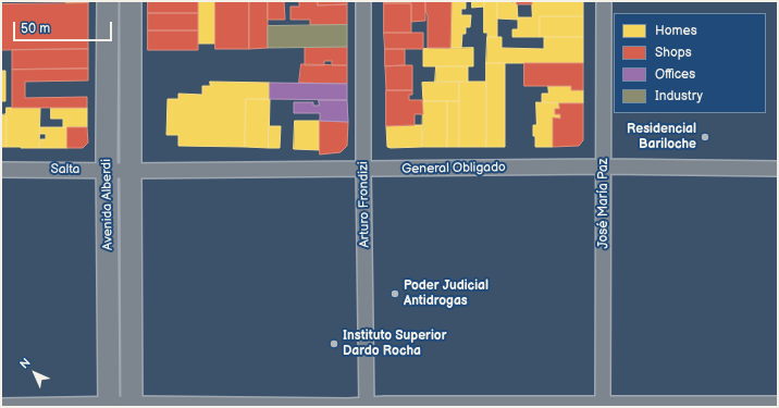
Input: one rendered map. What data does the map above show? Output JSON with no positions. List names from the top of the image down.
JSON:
{
  "streets": {
    "main road": ["Avenida Alberdi"],
    "street": [
      "General Obligado",
      "Salta",
      "José María Paz",
      "Arturo Frondizi"
    ]
  },
  "crossings": [
    ["General Obligado", "Salta"],
    ["General Obligado", "José María Paz"],
    ["General Obligado", "Avenida Alberdi"],
    ["General Obligado", "Arturo Frondizi"],
    ["Salta", "Avenida Alberdi"]
  ],
  "places": ["Residencial Bariloche", "Poder Judicial Antidrogas", "Instituto Superior Dardo Rocha"],
  "legend": [
    "Homes",
    "Shops",
    "Offices",
    "Industry"
  ],
  "scale_bar": "50 m",
  "north": "top left"
}
